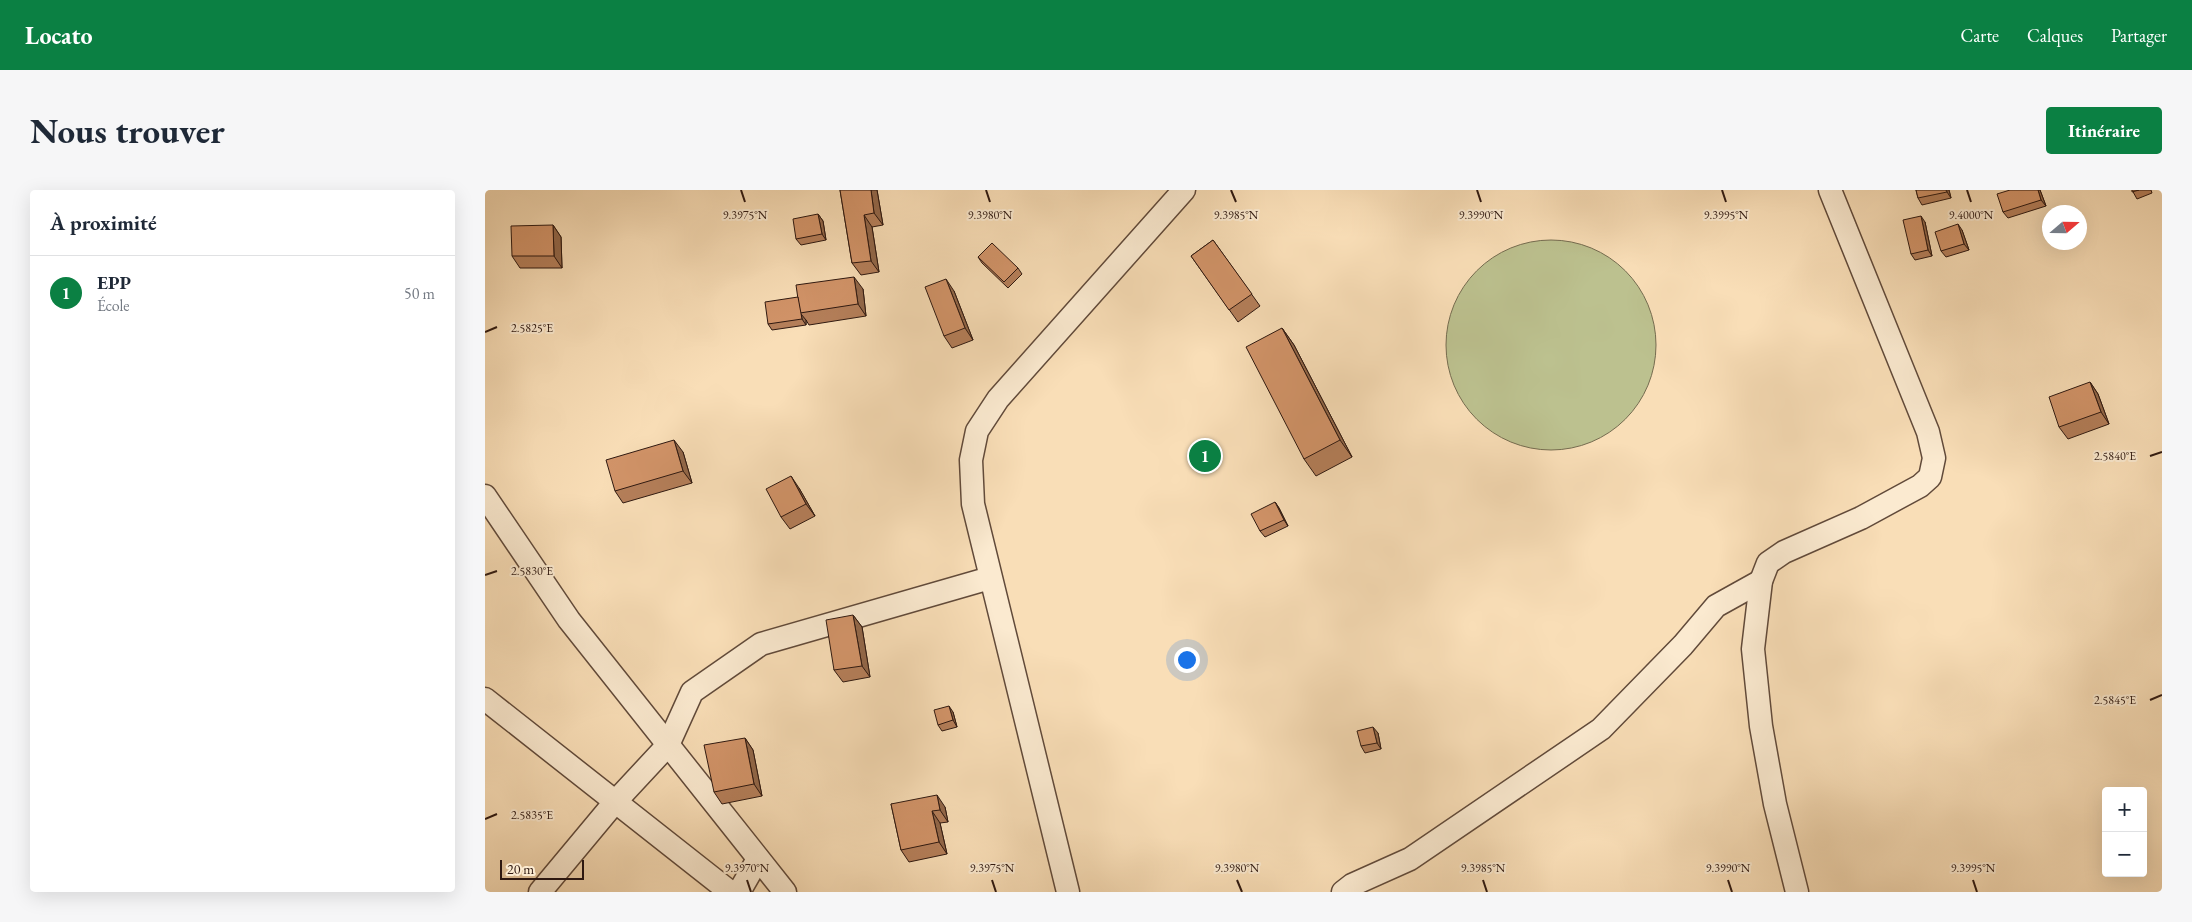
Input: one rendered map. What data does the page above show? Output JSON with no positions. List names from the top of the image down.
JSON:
{
  "scale_bar": "20 m",
  "north": "right",
  "page": {
    "header": "Locato",
    "nav": ["Carte", "Calques", "Partager"],
    "buttons": "Itinéraire",
    "title": "Nous trouver",
    "heading": "À proximité",
    "list": [
      {
        "mark": "1",
        "name": "EPP",
        "note": "École",
        "value": "50 m"
      }
    ],
    "pins": "1",
    "map_buttons": ["+", "−"],
    "scale": "20 m"
  },
  "coordinates": [
    "9.4000°N",
    "9.3975°N",
    "9.3980°N",
    "9.3985°N",
    "9.3990°N",
    "9.3995°N",
    "2.5825°E",
    "2.5840°E",
    "2.5830°E",
    "2.5845°E",
    "2.5835°E",
    "9.3970°N"
  ]
}
